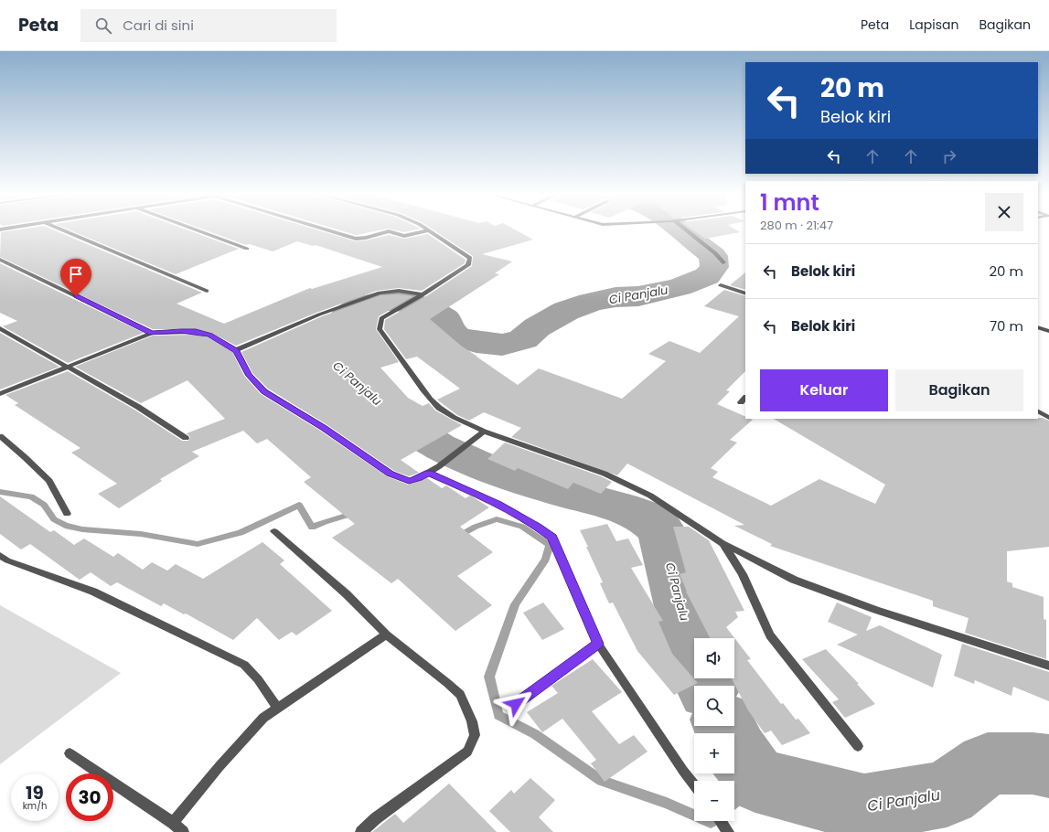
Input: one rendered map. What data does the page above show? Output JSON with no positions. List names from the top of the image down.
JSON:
{
  "water": ["Ci Panjalu"],
  "page": {
    "header": "Peta",
    "search": "Cari di sini",
    "nav": ["Peta", "Lapisan", "Bagikan"],
    "turn": ["20 m", "Belok kiri"],
    "heading": ["1 mnt", "280 m · 21:47"],
    "list": [
      {
        "name": "Belok kiri",
        "value": "20 m"
      },
      {
        "name": "Belok kiri",
        "value": "70 m"
      }
    ],
    "buttons": ["Keluar", "Bagikan"],
    "map_buttons": ["+", "−"],
    "speed": "19 km/h",
    "limit": "30"
  }
}
